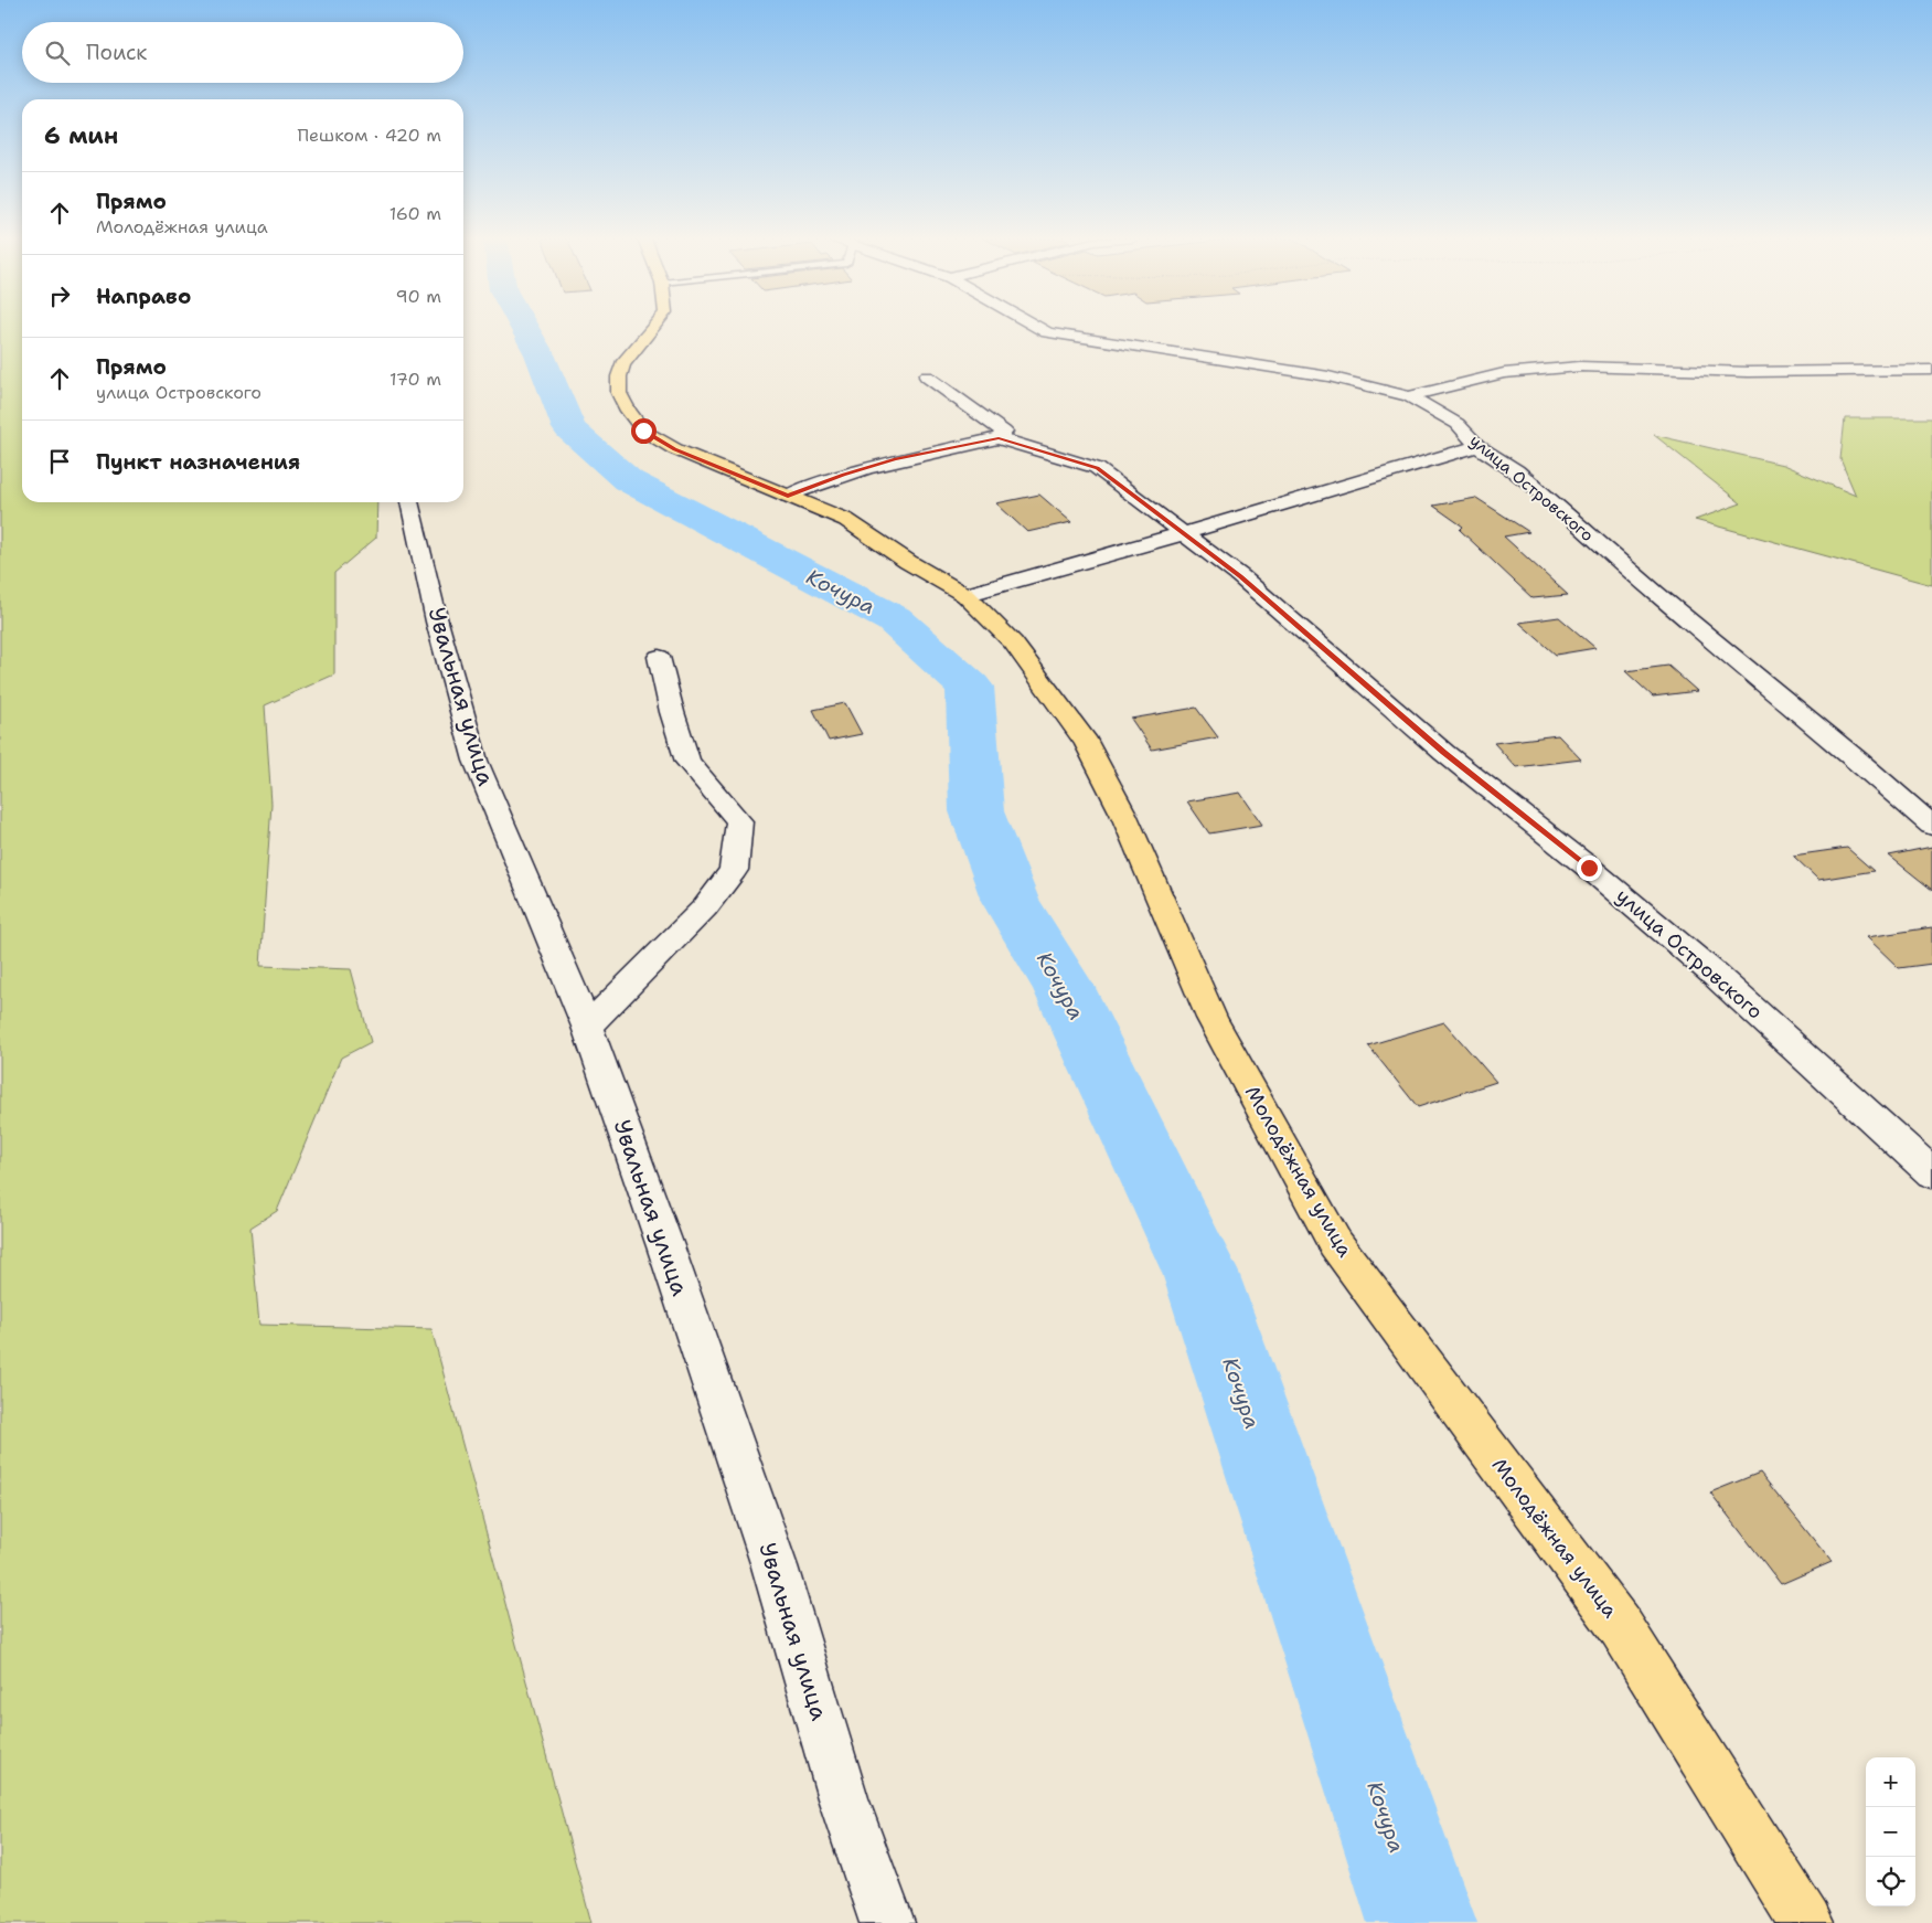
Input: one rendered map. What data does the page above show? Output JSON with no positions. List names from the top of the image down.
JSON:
{
  "streets": {
    "main road": ["Молодёжная улица"],
    "street": ["улица Островского", "Увальная улица"]
  },
  "water": ["Кочура"],
  "page": {
    "search": "Поиск",
    "heading": ["6 мин", "Пешком · 420 m"],
    "list": [
      ["Прямо", "Молодёжная улица", "160 m"],
      ["Направо", "90 m"],
      ["Прямо", "улица Островского", "170 m"],
      "Пункт назначения"
    ],
    "map_buttons": ["+", "−"]
  }
}
